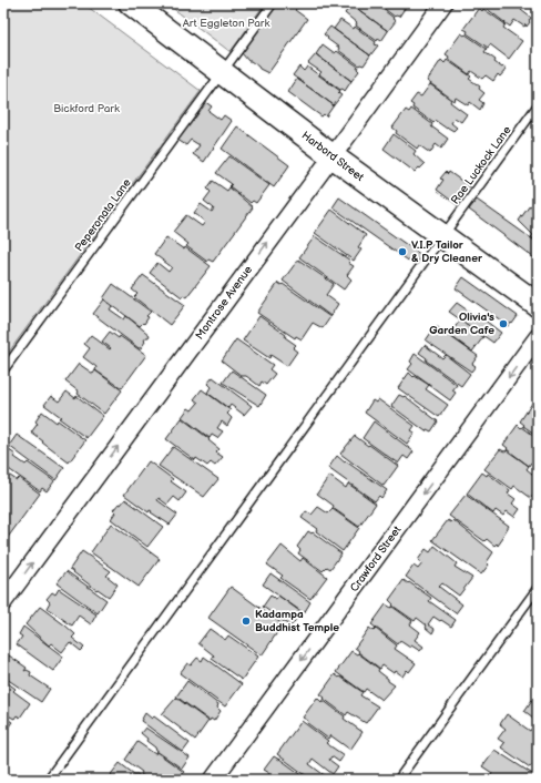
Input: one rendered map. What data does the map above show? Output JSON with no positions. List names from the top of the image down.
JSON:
{
  "streets": {
    "street": ["Harbord Street", "Montrose Avenue", "Crawford Street"],
    "lane": ["Rae Luckock Lane", "Peperonata Lane"]
  },
  "crossings": [
    ["Harbord Street", "Rae Luckock Lane"],
    ["Harbord Street", "Peperonata Lane"],
    ["Harbord Street", "Montrose Avenue"]
  ],
  "one_way": ["Montrose Avenue", "Crawford Street"],
  "parks": ["Art Eggleton Park", "Bickford Park"],
  "places": ["V.I.P Tailor & Dry Cleaner", "Olivia's Garden Cafe", "Kadampa Buddhist Temple"]
}
